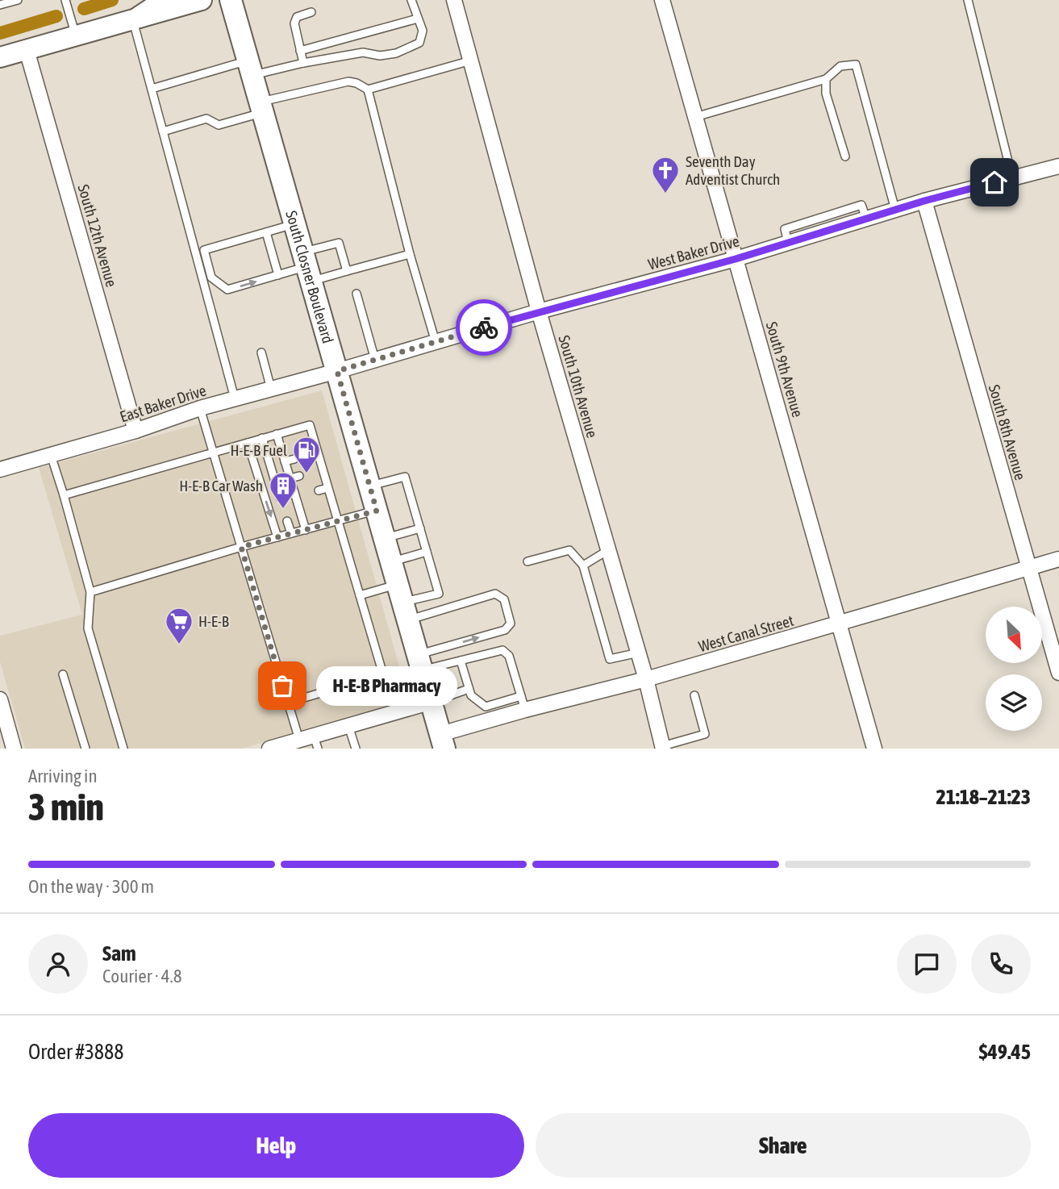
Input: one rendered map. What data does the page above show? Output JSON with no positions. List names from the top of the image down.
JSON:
{
  "streets": {
    "main road": ["South Closner Boulevard"],
    "street": [
      "South 12th Avenue",
      "West Baker Drive",
      "South 9th Avenue",
      "South 10th Avenue",
      "East Baker Drive",
      "South 8th Avenue",
      "West Canal Street"
    ]
  },
  "crossings": [
    ["South 12th Avenue", "East Baker Drive"],
    ["West Baker Drive", "South Closner Boulevard"],
    ["West Baker Drive", "South 9th Avenue"],
    ["West Baker Drive", "South 10th Avenue"],
    ["West Baker Drive", "East Baker Drive"],
    ["West Baker Drive", "South 8th Avenue"],
    ["South Closner Boulevard", "East Baker Drive"],
    ["South Closner Boulevard", "West Canal Street"],
    ["South 9th Avenue", "West Canal Street"],
    ["South 10th Avenue", "West Canal Street"],
    ["South 8th Avenue", "West Canal Street"]
  ],
  "places": {
    "church": ["Seventh Day Adventist Church"],
    "fuel station": ["H-E-B Fuel"],
    "building": ["H-E-B Car Wash"],
    "supermarket": ["H-E-B"],
    "other": ["H-E-B Pharmacy"]
  },
  "north": "bottom right",
  "page": {
    "bubble": "H-E-B Pharmacy",
    "heading": ["3 min", "Arriving in", "21:18–21:23"],
    "panel": [
      "Sam",
      "Courier · 4.8",
      "Order #3888",
      "$49.45"
    ],
    "bar": "On the way · 300 m",
    "buttons": ["Help", "Share"]
  }
}
